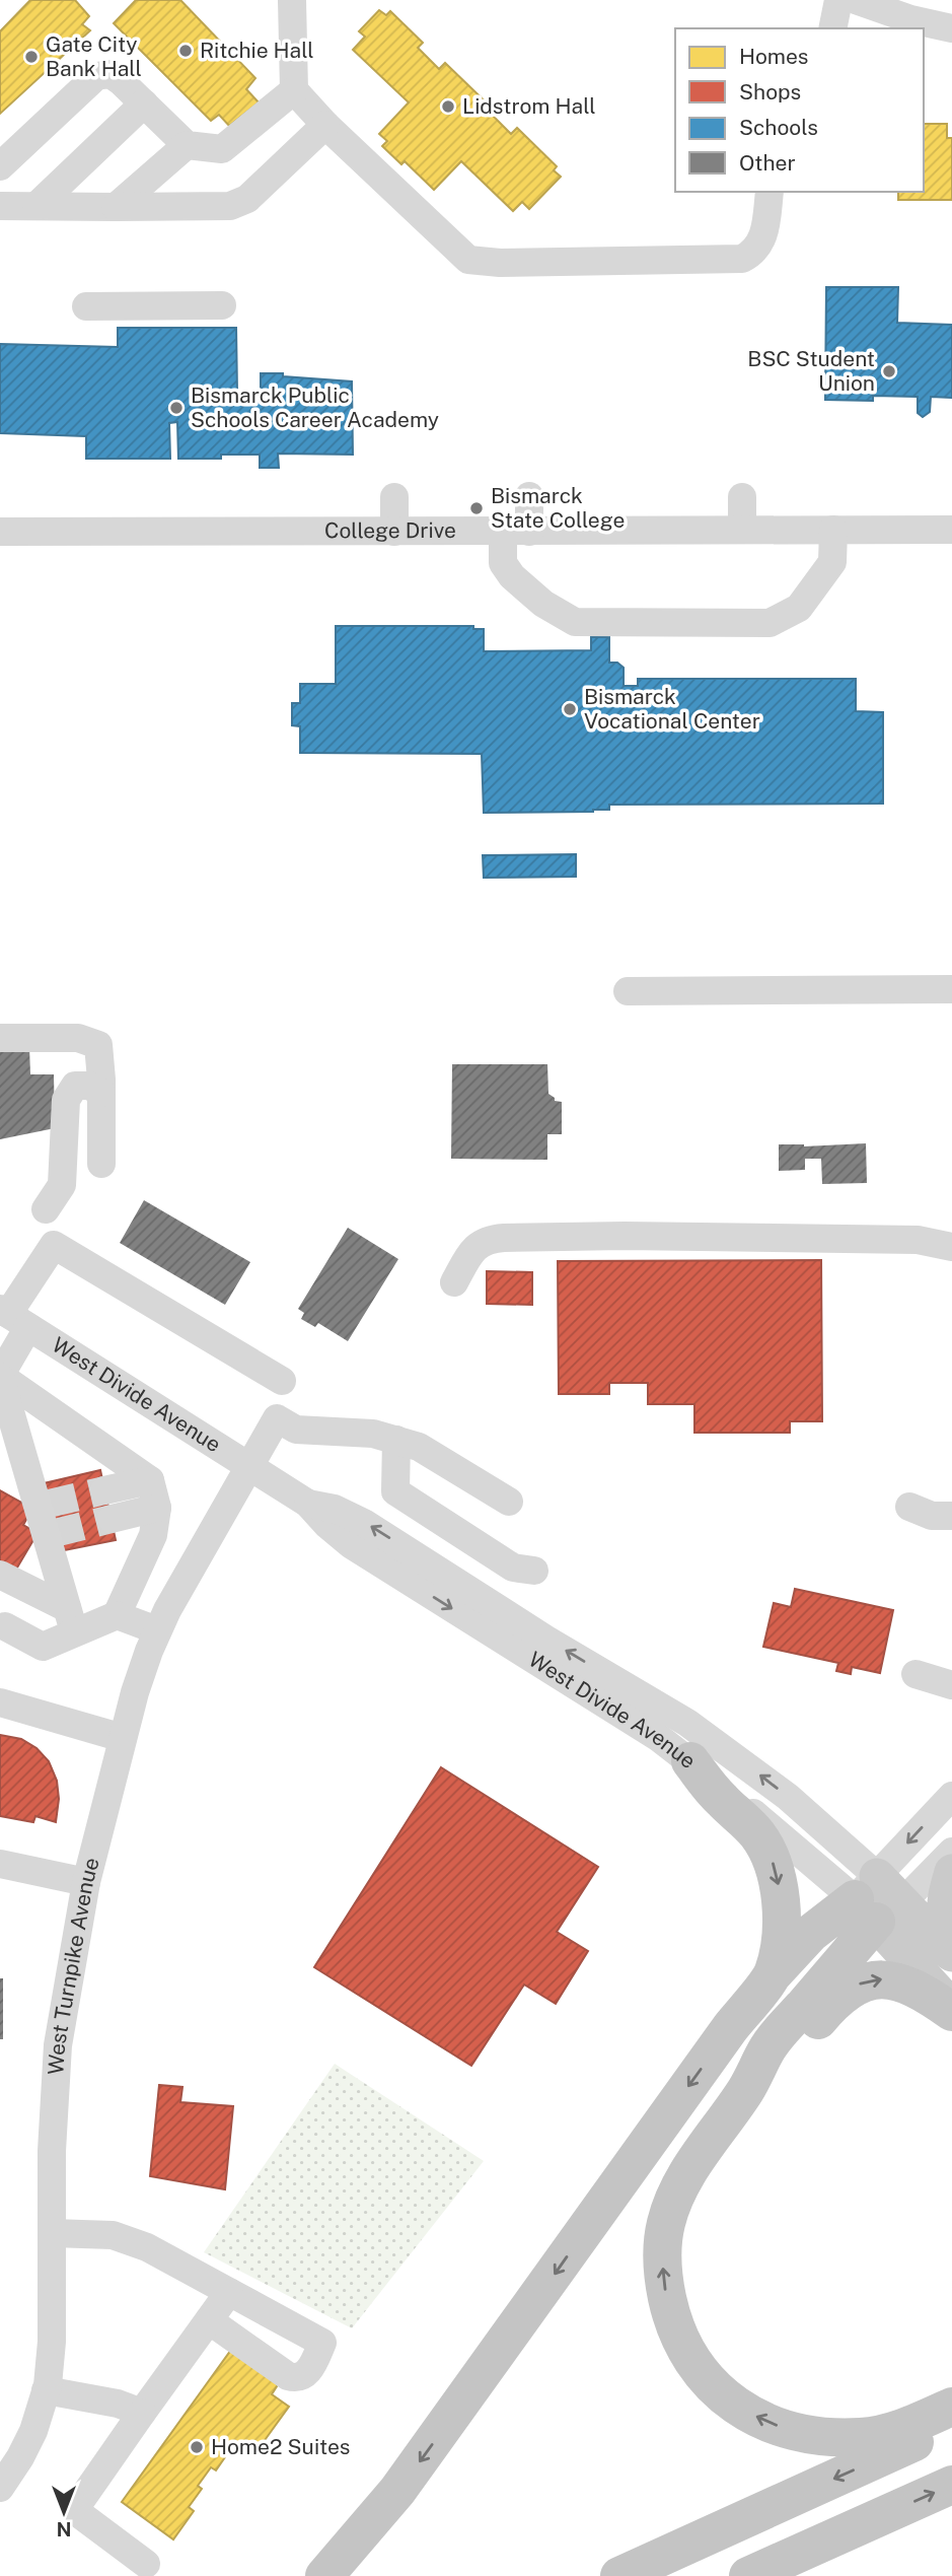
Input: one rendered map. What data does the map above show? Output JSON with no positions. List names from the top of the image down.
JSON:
{
  "streets": {
    "main road": ["West Divide Avenue"],
    "street": ["College Drive", "West Turnpike Avenue"]
  },
  "crossings": [
    ["West Divide Avenue", "West Turnpike Avenue"]
  ],
  "places": [
    "Ritchie Hall",
    "Gate City Bank Hall",
    "Lidstrom Hall",
    "BSC Student Union",
    "Bismarck Public Schools Career Academy",
    "Bismarck State College",
    "Bismarck Vocational Center",
    "Home2 Suites"
  ],
  "legend": [
    "Homes",
    "Shops",
    "Schools",
    "Other"
  ],
  "north": "bottom"
}
